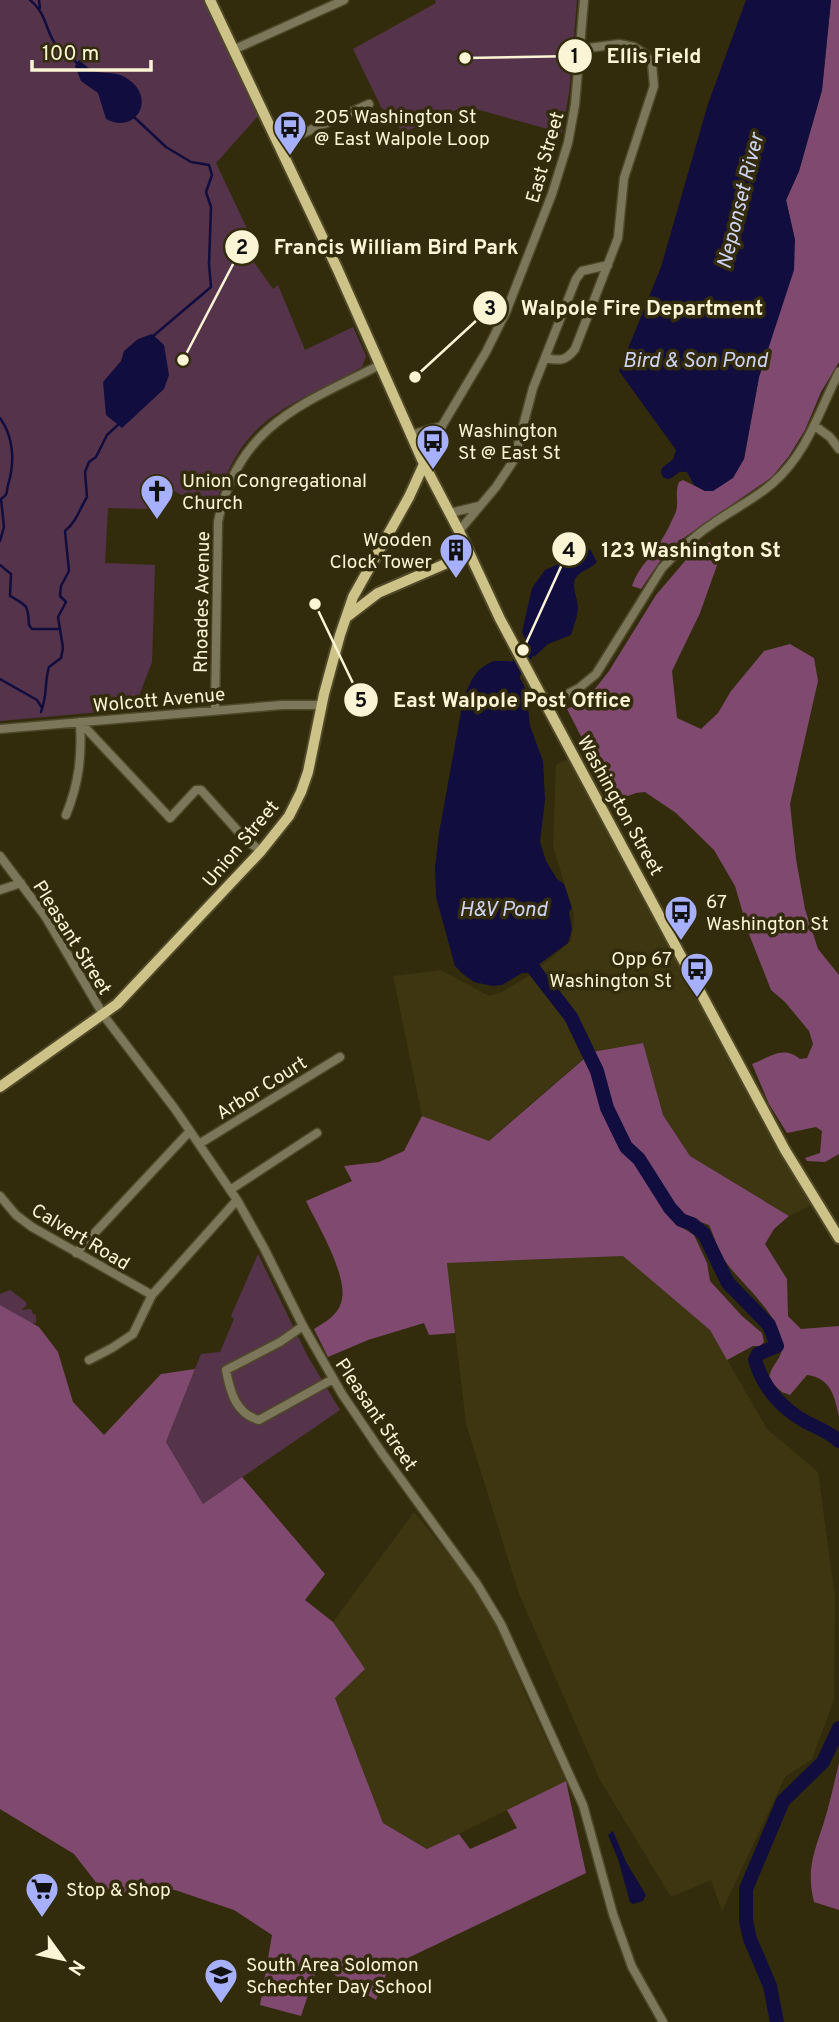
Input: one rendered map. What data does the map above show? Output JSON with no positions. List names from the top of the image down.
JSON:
{
  "streets": {
    "main road": ["Washington Street", "Union Street"],
    "street": [
      "East Street",
      "Rhoades Avenue",
      "Wolcott Avenue",
      "Pleasant Street",
      "Arbor Court",
      "Calvert Road"
    ]
  },
  "crossings": [
    ["East Street", "Washington Street"],
    ["East Street", "Union Street"],
    ["Rhoades Avenue", "Wolcott Avenue"],
    ["Rhoades Avenue", "Washington Street"],
    ["Wolcott Avenue", "Union Street"],
    ["Washington Street", "Union Street"],
    ["Union Street", "Pleasant Street"],
    ["Pleasant Street", "Arbor Court"]
  ],
  "water": ["Neponset River", "Bird & Son Pond", "H&V Pond"],
  "places": {
    "other": [
      "Ellis Field",
      "Francis William Bird Park",
      "Walpole Fire Department",
      "East Walpole Post Office",
      "123 Washington St"
    ],
    "bus stop": [
      "205 Washington St @ East Walpole Loop",
      "Washington St @ East St",
      "67 Washington St",
      "Opp 67 Washington St"
    ],
    "church": ["Union Congregational Church"],
    "building": ["Wooden Clock Tower"],
    "supermarket": ["Stop & Shop"],
    "school or university": ["South Area Solomon Schechter Day School"]
  },
  "scale_bar": "100 m",
  "north": "bottom right"
}
